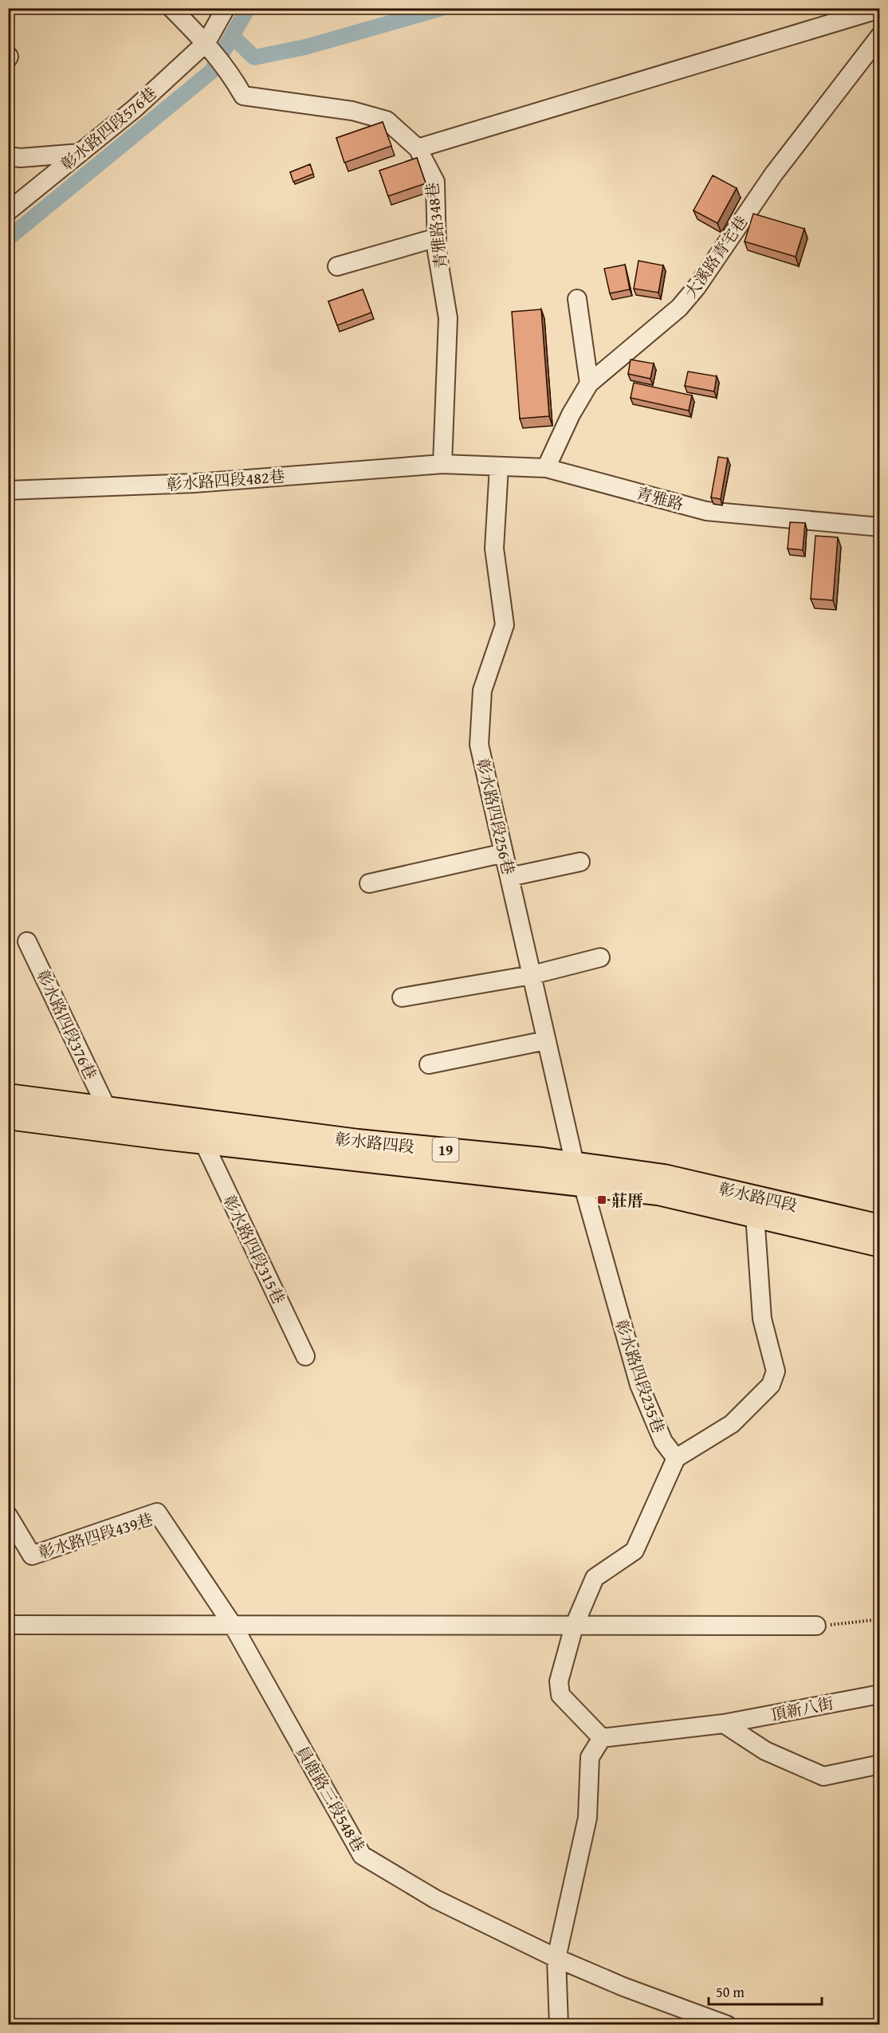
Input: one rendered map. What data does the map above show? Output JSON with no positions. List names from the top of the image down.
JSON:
{
  "streets": {
    "main road": ["彰水路四段", "19"],
    "street": [
      "彰水路四段576巷",
      "青雅路348巷",
      "大溪路青宅巷",
      "彰水路四段482巷",
      "青雅路",
      "彰水路四段256巷",
      "彰水路四段376巷",
      "彰水路四段315巷",
      "彰水路四段235巷",
      "彰水路四段439巷",
      "頂新八街",
      "員鹿路三段548巷"
    ]
  },
  "crossings": [
    ["彰水路四段576巷", "青雅路348巷"],
    ["青雅路348巷", "彰水路四段482巷"],
    ["青雅路348巷", "青雅路"],
    ["大溪路青宅巷", "青雅路"],
    ["彰水路四段482巷", "青雅路"],
    ["青雅路", "彰水路四段256巷"],
    ["彰水路四段256巷", "彰水路四段"],
    ["彰水路四段256巷", "彰水路四段235巷"],
    ["彰水路四段376巷", "彰水路四段"],
    ["彰水路四段", "彰水路四段315巷"],
    ["彰水路四段", "彰水路四段235巷"],
    ["彰水路四段439巷", "員鹿路三段548巷"]
  ],
  "places": {
    "transit": ["莊厝"]
  },
  "scale_bar": "50 m"
}
